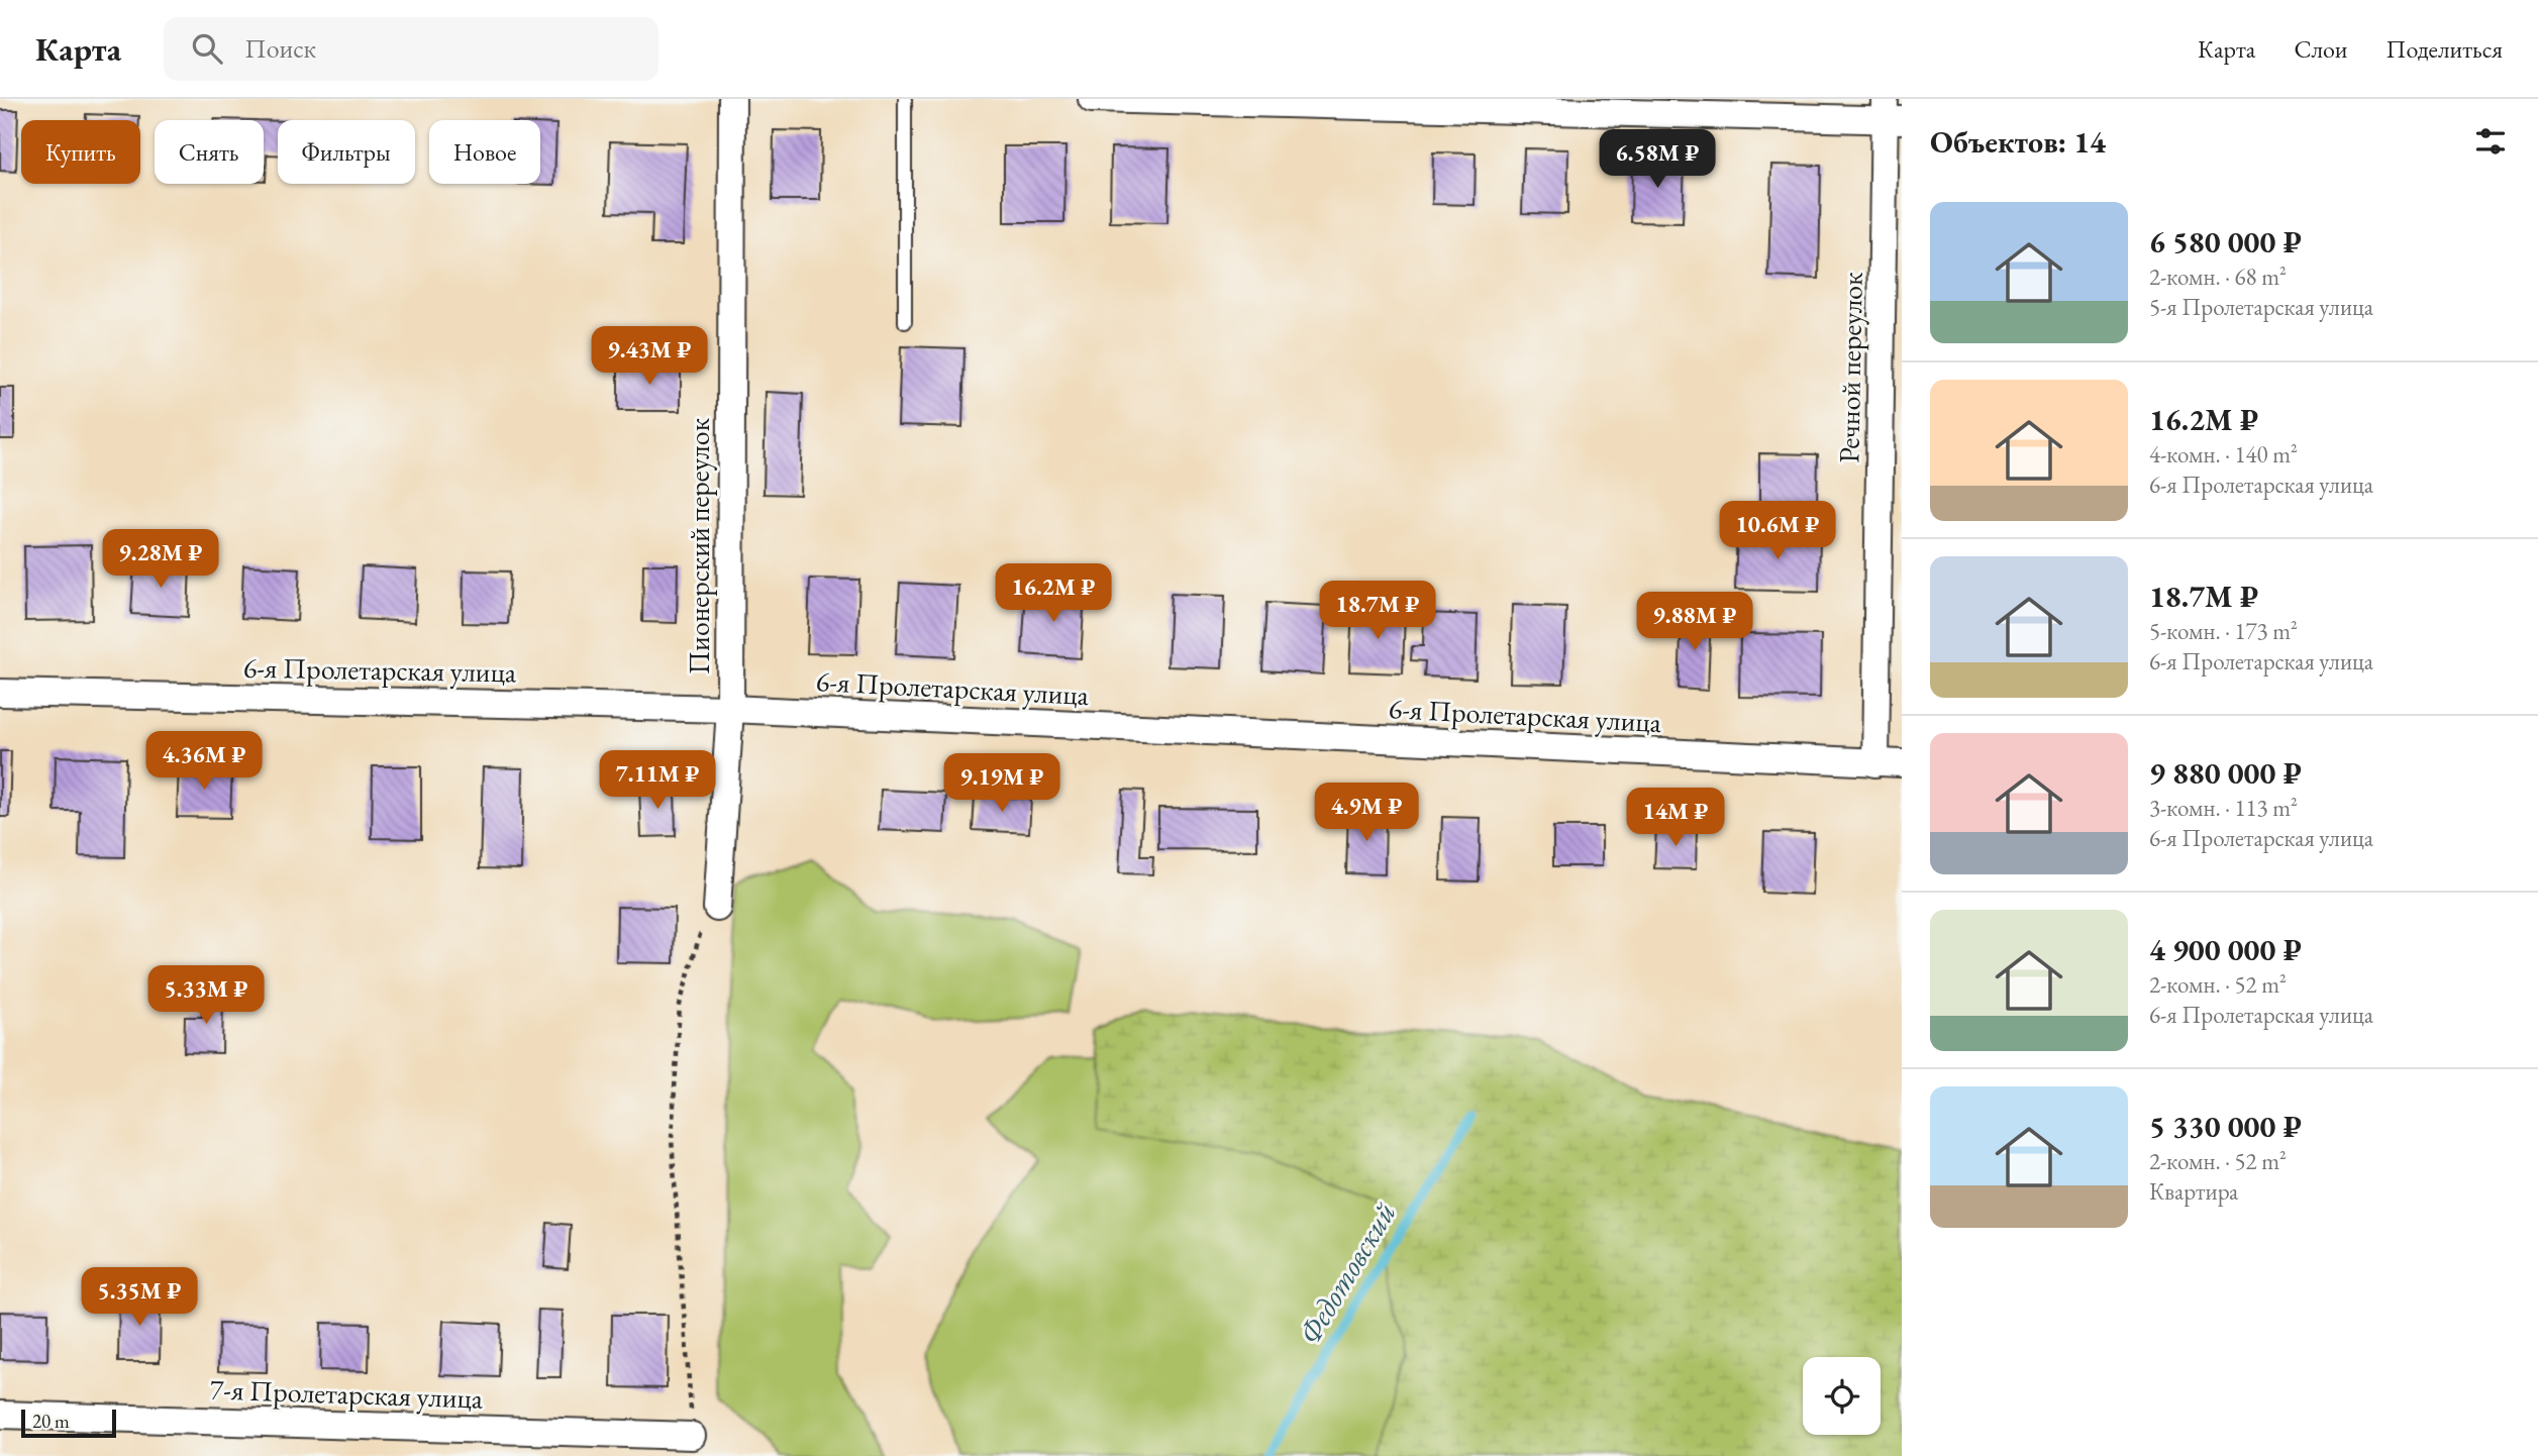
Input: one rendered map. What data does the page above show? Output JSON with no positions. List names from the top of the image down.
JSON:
{
  "streets": {
    "street": [
      "Речной переулок",
      "Пионерский переулок",
      "6-я Пролетарская улица",
      "7-я Пролетарская улица"
    ]
  },
  "crossings": [
    ["Речной переулок", "6-я Пролетарская улица"],
    ["Пионерский переулок", "6-я Пролетарская улица"]
  ],
  "water": ["Федотовский"],
  "scale_bar": "20 m",
  "page": {
    "header": "Карта",
    "search": "Поиск",
    "nav": ["Карта", "Слои", "Поделиться"],
    "heading": "Объектов: 14",
    "chip": [
      "Купить",
      "Снять",
      "Фильтры",
      "Новое"
    ],
    "price": [
      "6.58M ₽",
      "9.43M ₽",
      "10.6M ₽",
      "9.28M ₽",
      "16.2M ₽",
      "18.7M ₽",
      "9.88M ₽",
      "4.36M ₽",
      "7.11M ₽",
      "9.19M ₽",
      "4.9M ₽",
      "14M ₽",
      "5.33M ₽",
      "5.35M ₽"
    ],
    "list": [
      {
        "name": "6 580 000 ₽",
        "note": "2-комн. · 68 m² · 5-я Пролетарская улица"
      },
      {
        "name": "16.2M ₽",
        "note": "4-комн. · 140 m² · 6-я Пролетарская улица"
      },
      {
        "name": "18.7M ₽",
        "note": "5-комн. · 173 m² · 6-я Пролетарская улица"
      },
      {
        "name": "9 880 000 ₽",
        "note": "3-комн. · 113 m² · 6-я Пролетарская улица"
      },
      {
        "name": "4 900 000 ₽",
        "note": "2-комн. · 52 m² · 6-я Пролетарская улица"
      },
      {
        "name": "5 330 000 ₽",
        "note": "2-комн. · 52 m² · Квартира"
      }
    ],
    "scale": "20 m"
  }
}
